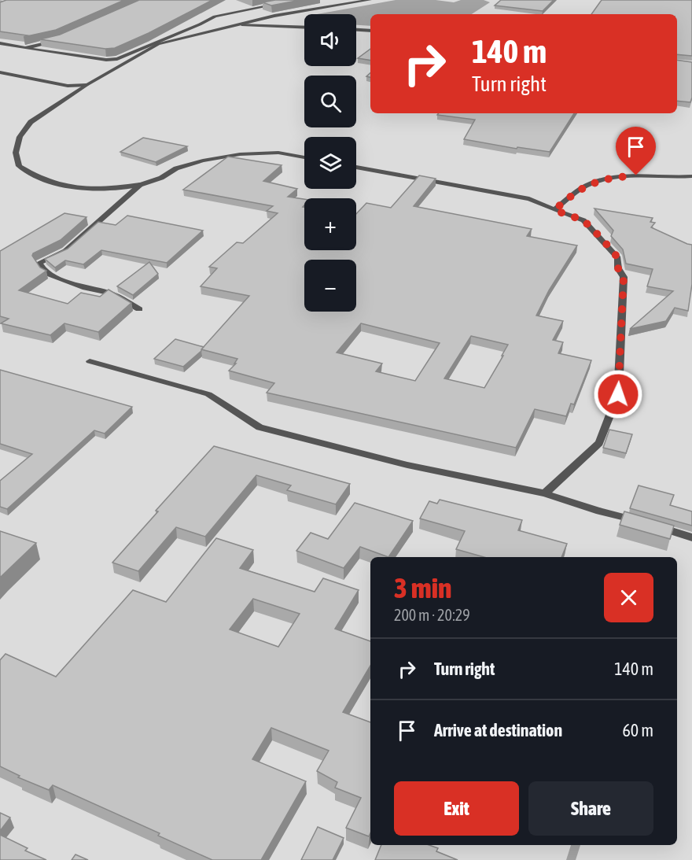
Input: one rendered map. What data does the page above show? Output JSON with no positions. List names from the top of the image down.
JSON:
{
  "page": {
    "map_buttons": ["+", "−"],
    "turn": ["140 m", "Turn right"],
    "heading": ["3 min", "200 m · 20:29"],
    "list": [
      {
        "name": "Turn right",
        "value": "140 m"
      },
      {
        "name": "Arrive at destination",
        "value": "60 m"
      }
    ],
    "buttons": ["Exit", "Share"]
  }
}
